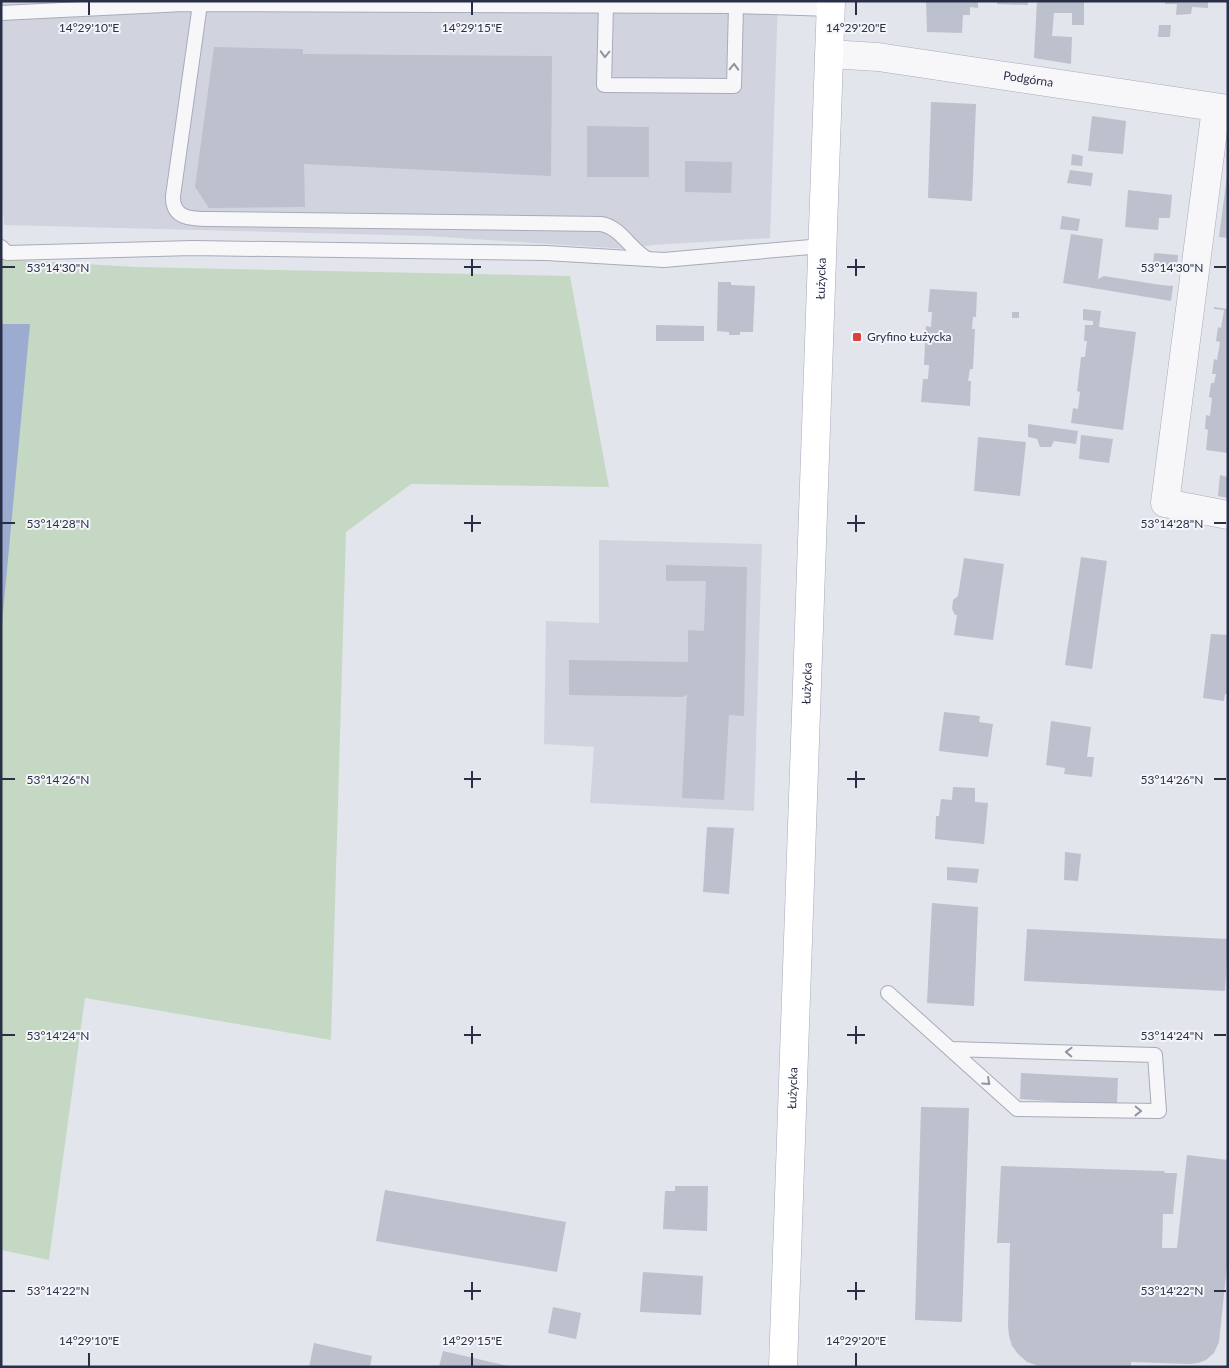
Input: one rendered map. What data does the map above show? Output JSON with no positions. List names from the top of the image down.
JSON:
{
  "streets": {
    "street": ["Podgórna", "Łużycka"]
  },
  "crossings": [
    ["Podgórna", "Łużycka"]
  ],
  "places": {
    "transit": ["Gryfino Łużycka"]
  },
  "coordinates": [
    "14°29'10\"E",
    "14°29'15\"E",
    "14°29'20\"E",
    "53°14'30\"N",
    "53°14'28\"N",
    "53°14'26\"N",
    "53°14'24\"N",
    "53°14'22\"N"
  ]
}
